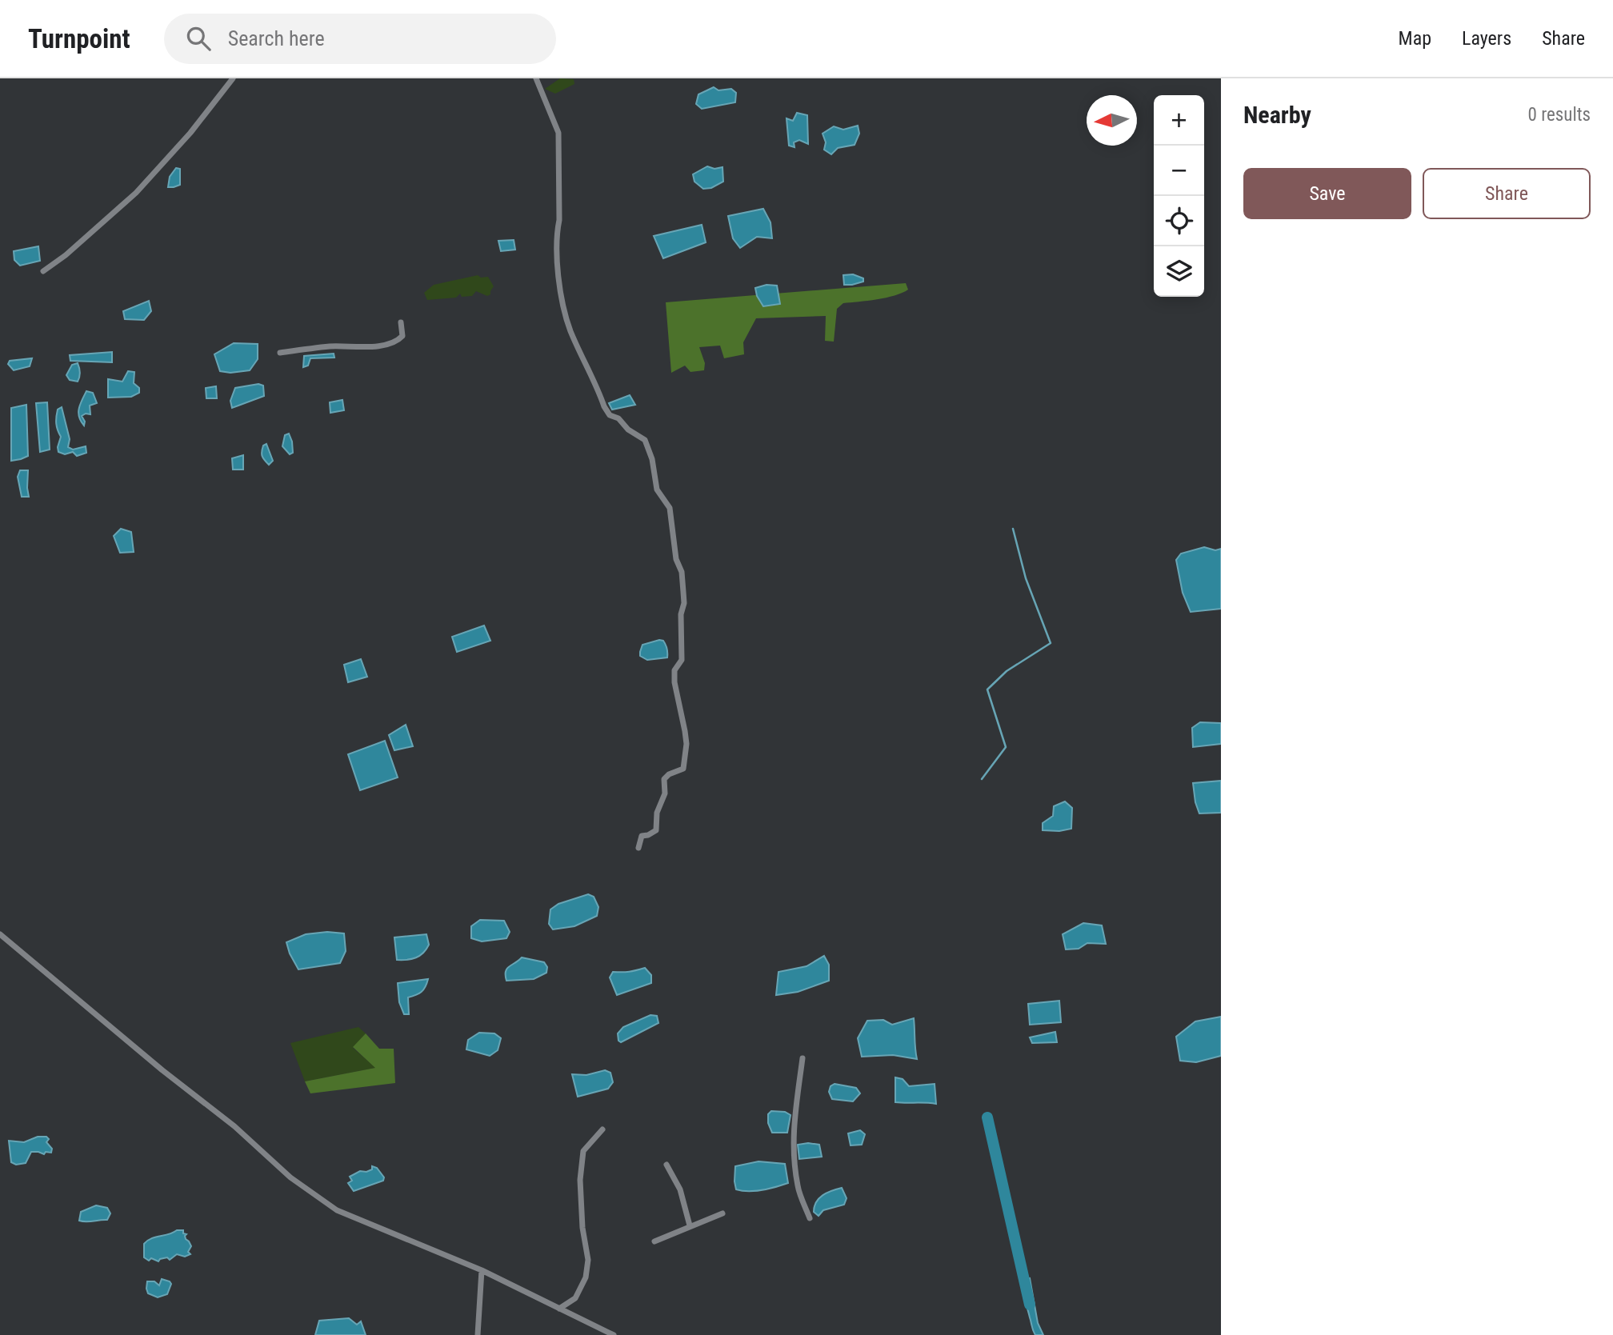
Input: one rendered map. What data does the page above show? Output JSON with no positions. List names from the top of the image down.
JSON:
{
  "north": "left",
  "page": {
    "header": "Turnpoint",
    "search": "Search here",
    "nav": ["Map", "Layers", "Share"],
    "heading": ["Nearby", "0 results"],
    "map_buttons": ["+", "−"],
    "buttons": ["Save", "Share"]
  }
}
